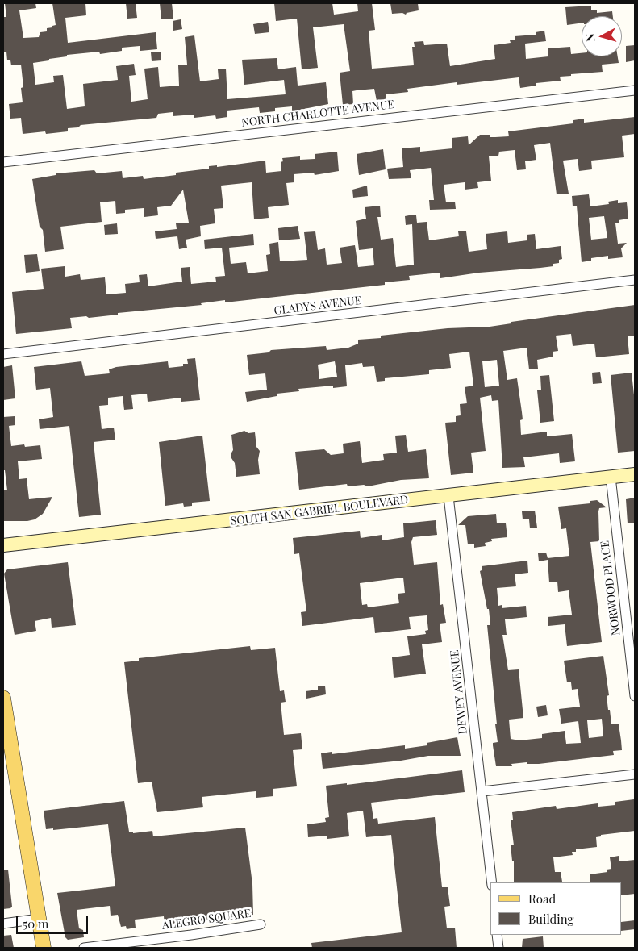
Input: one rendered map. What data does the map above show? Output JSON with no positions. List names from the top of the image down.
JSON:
{
  "streets": {
    "main road": ["SOUTH SAN GABRIEL BOULEVARD"],
    "street": [
      "NORTH CHARLOTTE AVENUE",
      "GLADYS AVENUE",
      "NORWOOD PLACE",
      "DEWEY AVENUE",
      "ALEGRO SQUARE"
    ]
  },
  "crossings": [
    ["SOUTH SAN GABRIEL BOULEVARD", "NORWOOD PLACE"],
    ["SOUTH SAN GABRIEL BOULEVARD", "DEWEY AVENUE"]
  ],
  "legend": ["Road", "Building"],
  "scale_bar": "50 m",
  "north": "left"
}
